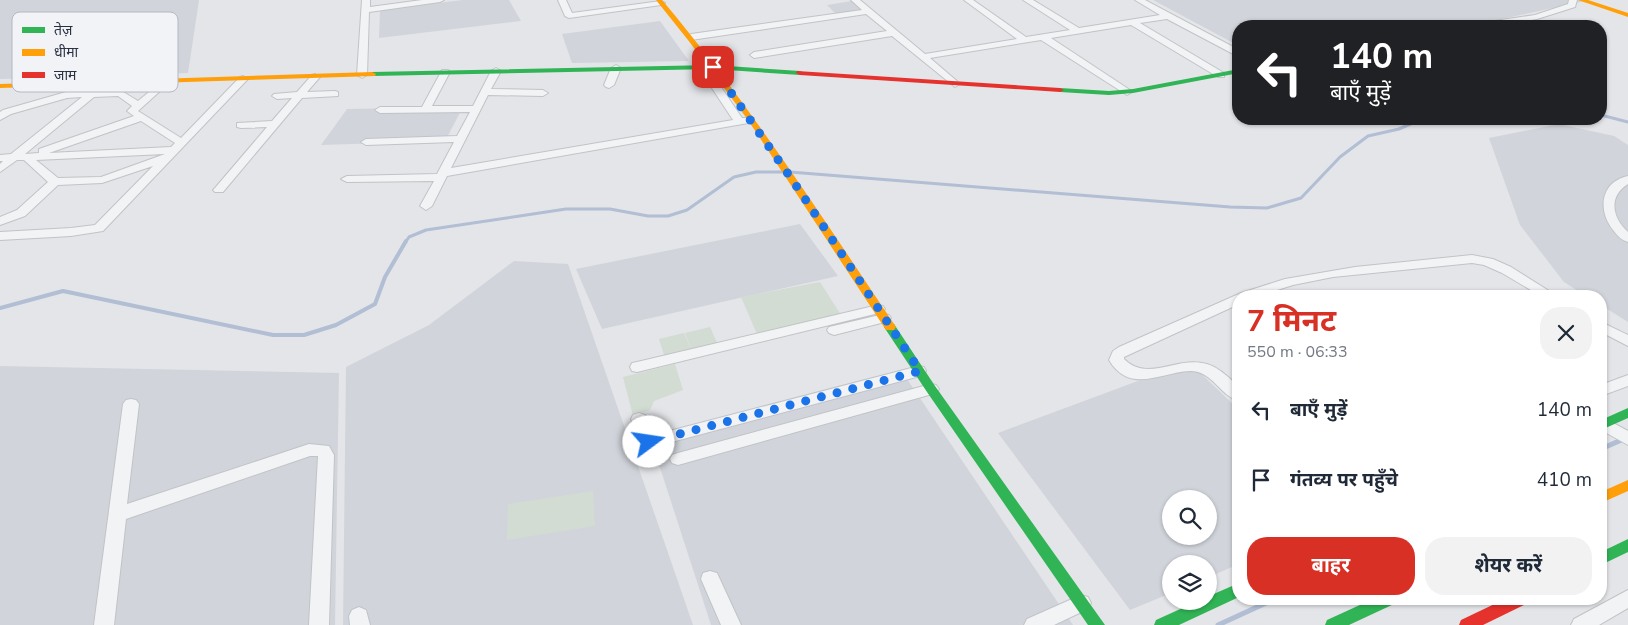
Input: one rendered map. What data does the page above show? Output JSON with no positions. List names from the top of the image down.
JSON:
{
  "legend": ["तेज़", "धीमा", "जाम"],
  "page": {
    "turn": ["140 m", "बाएँ मुड़ें"],
    "heading": ["7 मिनट", "550 m · 06:33"],
    "list": [
      {
        "name": "बाएँ मुड़ें",
        "value": "140 m"
      },
      {
        "name": "गंतव्य पर पहुँचे",
        "value": "410 m"
      }
    ],
    "buttons": ["बाहर", "शेयर करें"]
  }
}
